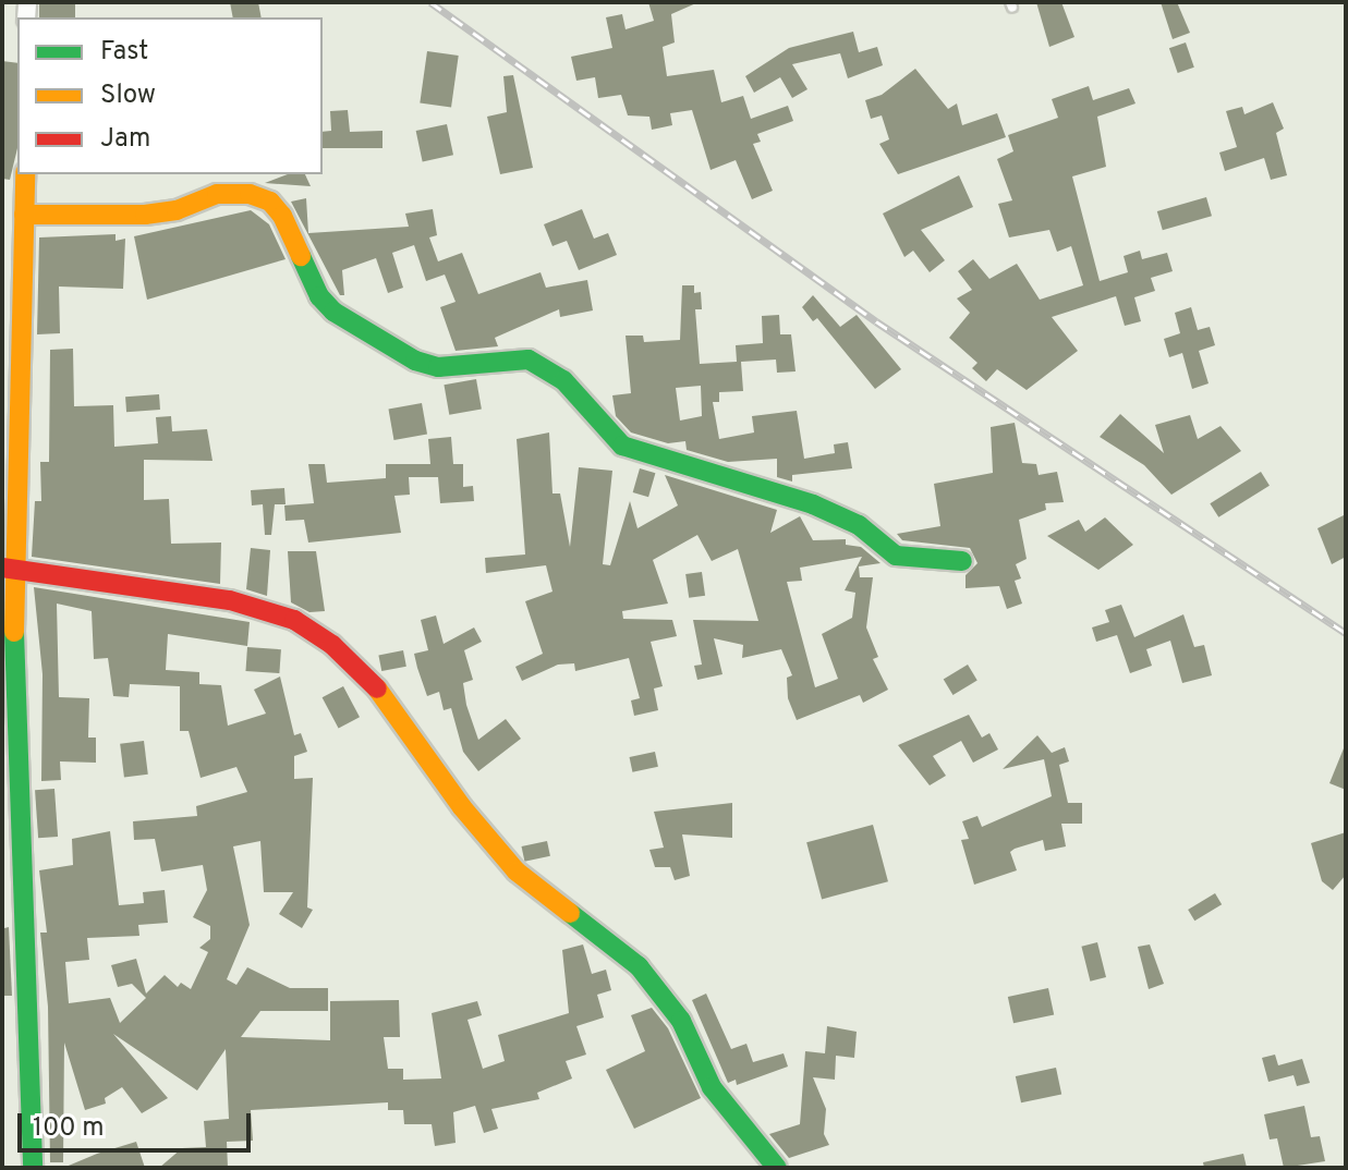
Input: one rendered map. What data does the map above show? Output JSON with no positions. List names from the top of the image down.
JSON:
{
  "legend": ["Fast", "Slow", "Jam"],
  "scale_bar": "100 m"
}
